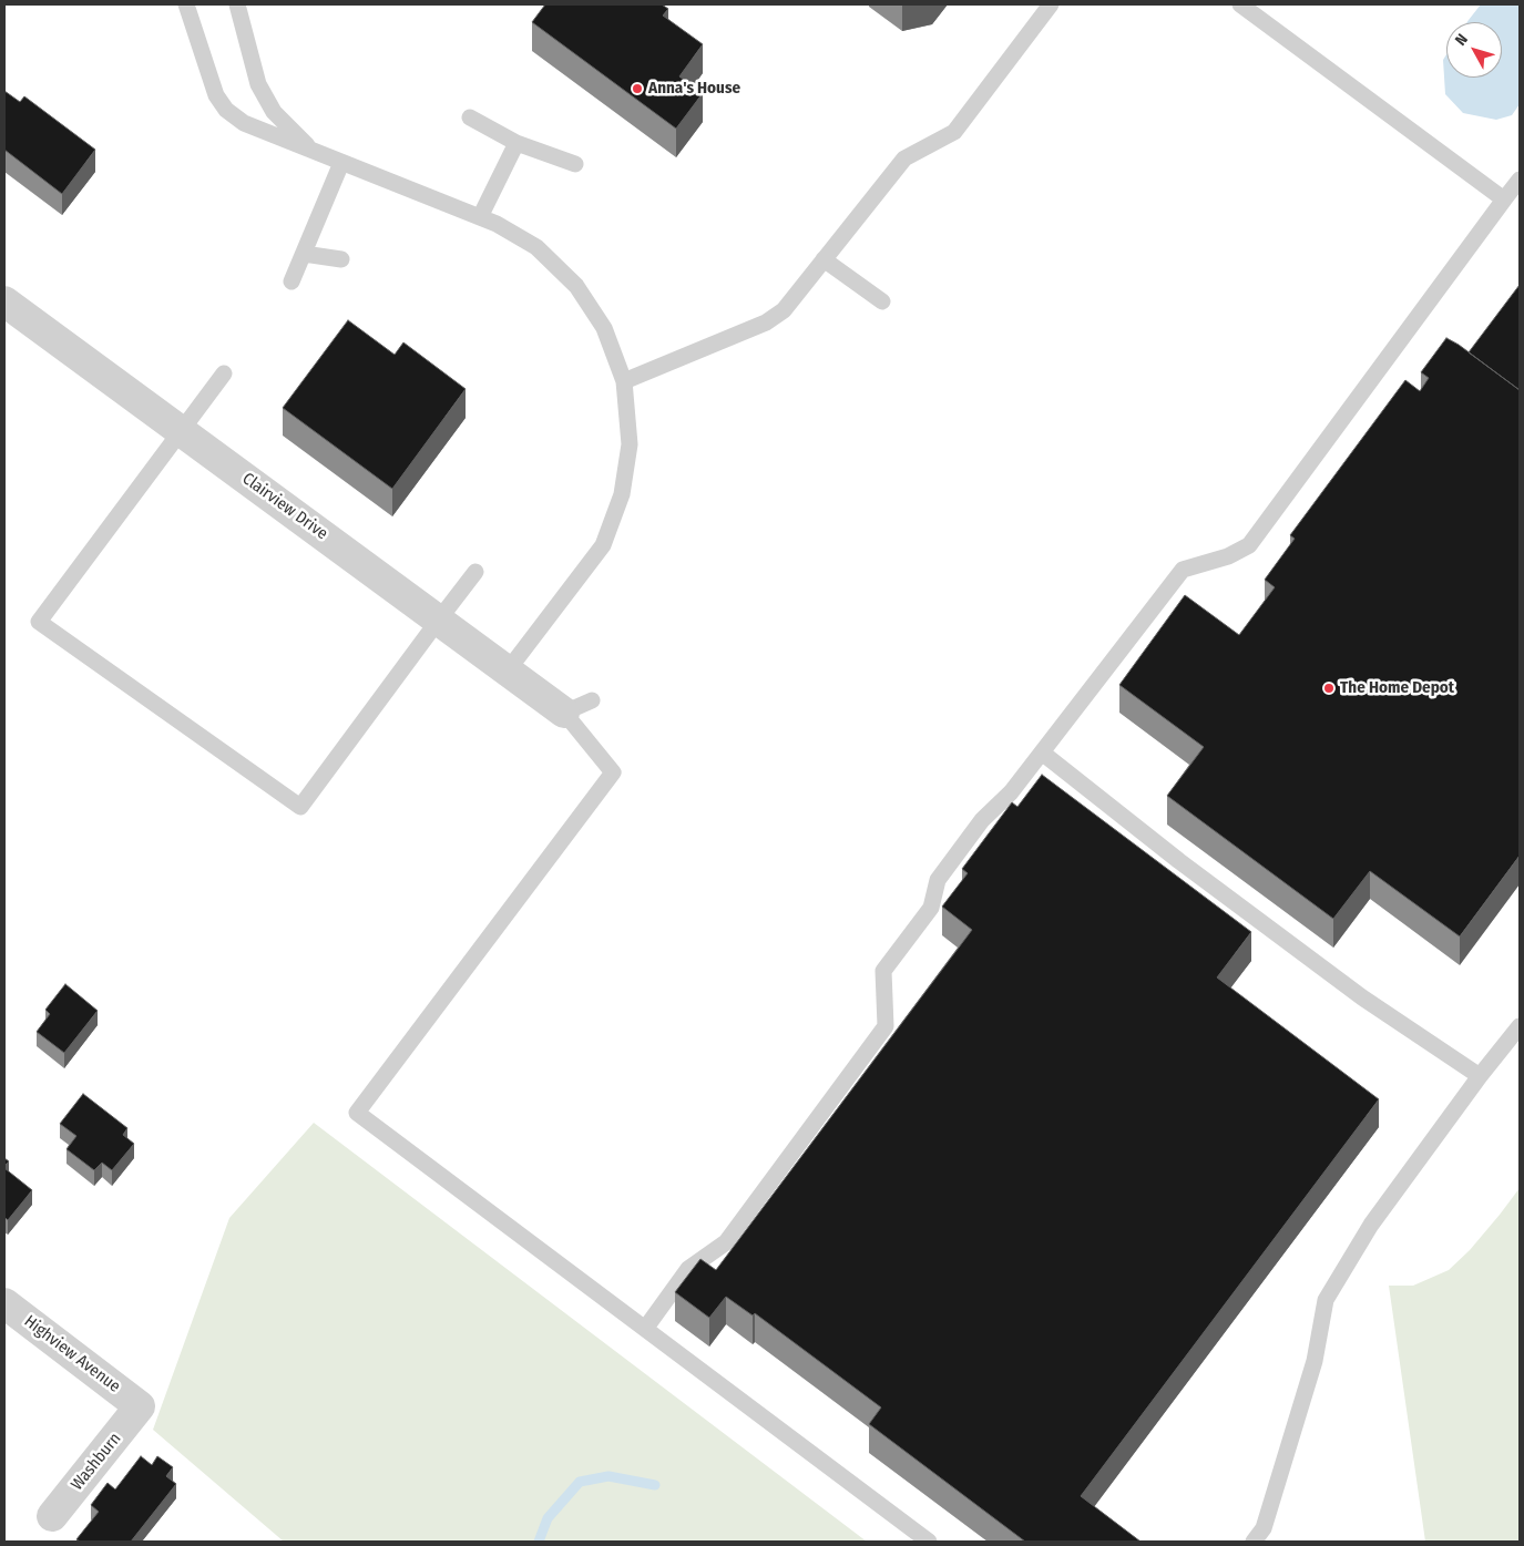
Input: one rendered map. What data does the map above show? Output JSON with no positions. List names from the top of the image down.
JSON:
{
  "streets": {
    "street": ["Clairview Drive", "Highview Avenue", "Washburn"]
  },
  "crossings": [
    ["Highview Avenue", "Washburn"]
  ],
  "places": ["Anna's House", "The Home Depot"],
  "north": "top left"
}
